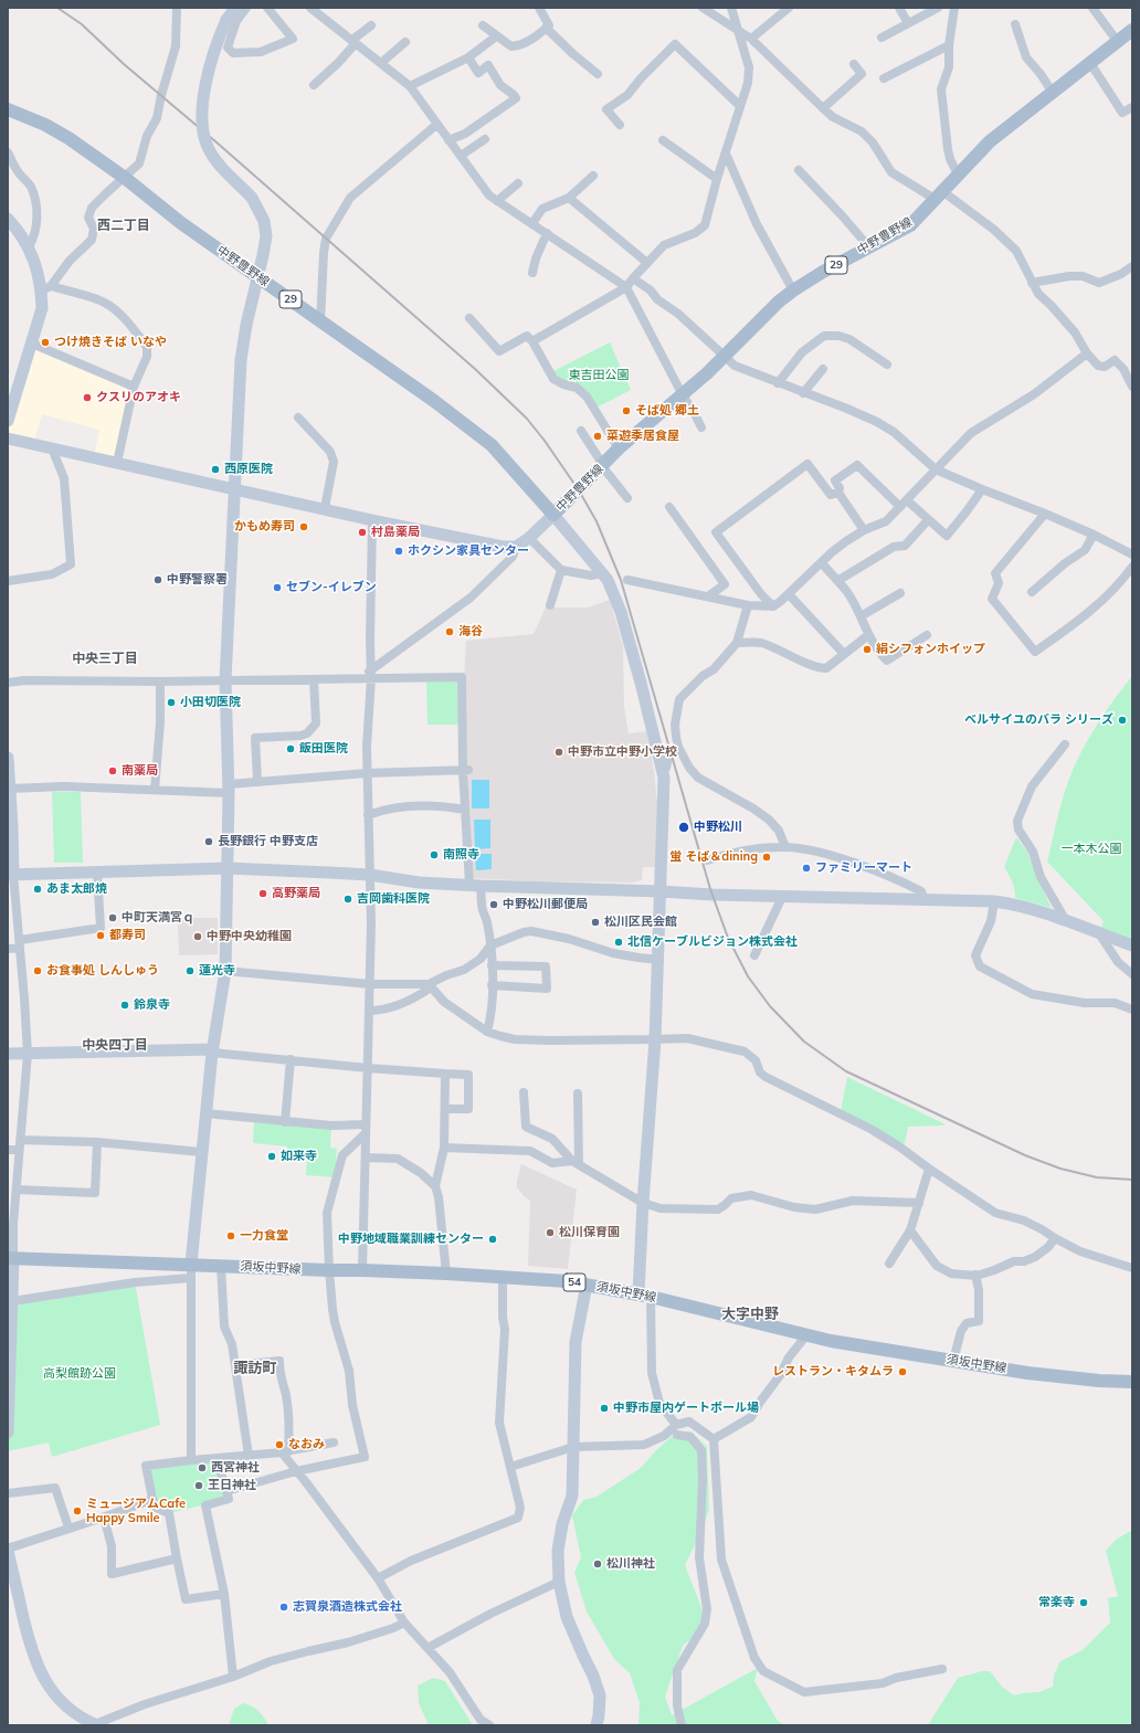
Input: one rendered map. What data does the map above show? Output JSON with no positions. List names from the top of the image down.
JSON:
{
  "streets": {
    "main road": [
      "中野豊野線",
      "29",
      "須坂中野線",
      "54"
    ]
  },
  "districts": [
    "西二丁目",
    "中央三丁目",
    "中央四丁目",
    "大字中野",
    "諏訪町"
  ],
  "parks": ["東吉田公園", "一本木公園", "高梨館跡公園"],
  "places": [
    "つけ焼きそば いなや",
    "クスリのアオキ",
    "そば処 郷土",
    "菜遊季居食屋",
    "西原医院",
    "かもめ寿司",
    "村島薬局",
    "ホクシン家具センター",
    "中野警察署",
    "セブン-イレブン",
    "海谷",
    "絹シフォンホイップ",
    "小田切医院",
    "ベルサイユのバラ シリーズ",
    "飯田医院",
    "中野市立中野小学校",
    "南薬局",
    "中野松川",
    "長野銀行 中野支店",
    "南照寺",
    "蛍 そば＆dining",
    "ファミリーマート",
    "あま太郎焼",
    "高野薬局",
    "吉岡歯科医院",
    "中野松川郵便局",
    "中町天満宮ｑ",
    "松川区民会館",
    "都寿司",
    "中野中央幼稚園",
    "北信ケーブルビジョン株式会社",
    "お食事処 しんしゅう",
    "蓮光寺",
    "鈴泉寺",
    "如来寺",
    "松川保育園",
    "一力食堂",
    "中野地域職業訓練センター",
    "レストラン・キタムラ",
    "中野市屋内ゲートボール場",
    "なおみ",
    "西宮神社",
    "王日神社",
    "ミュージアムCafe Happy Smile",
    "松川神社",
    "常楽寺",
    "志賀泉酒造株式会社"
  ]
}
